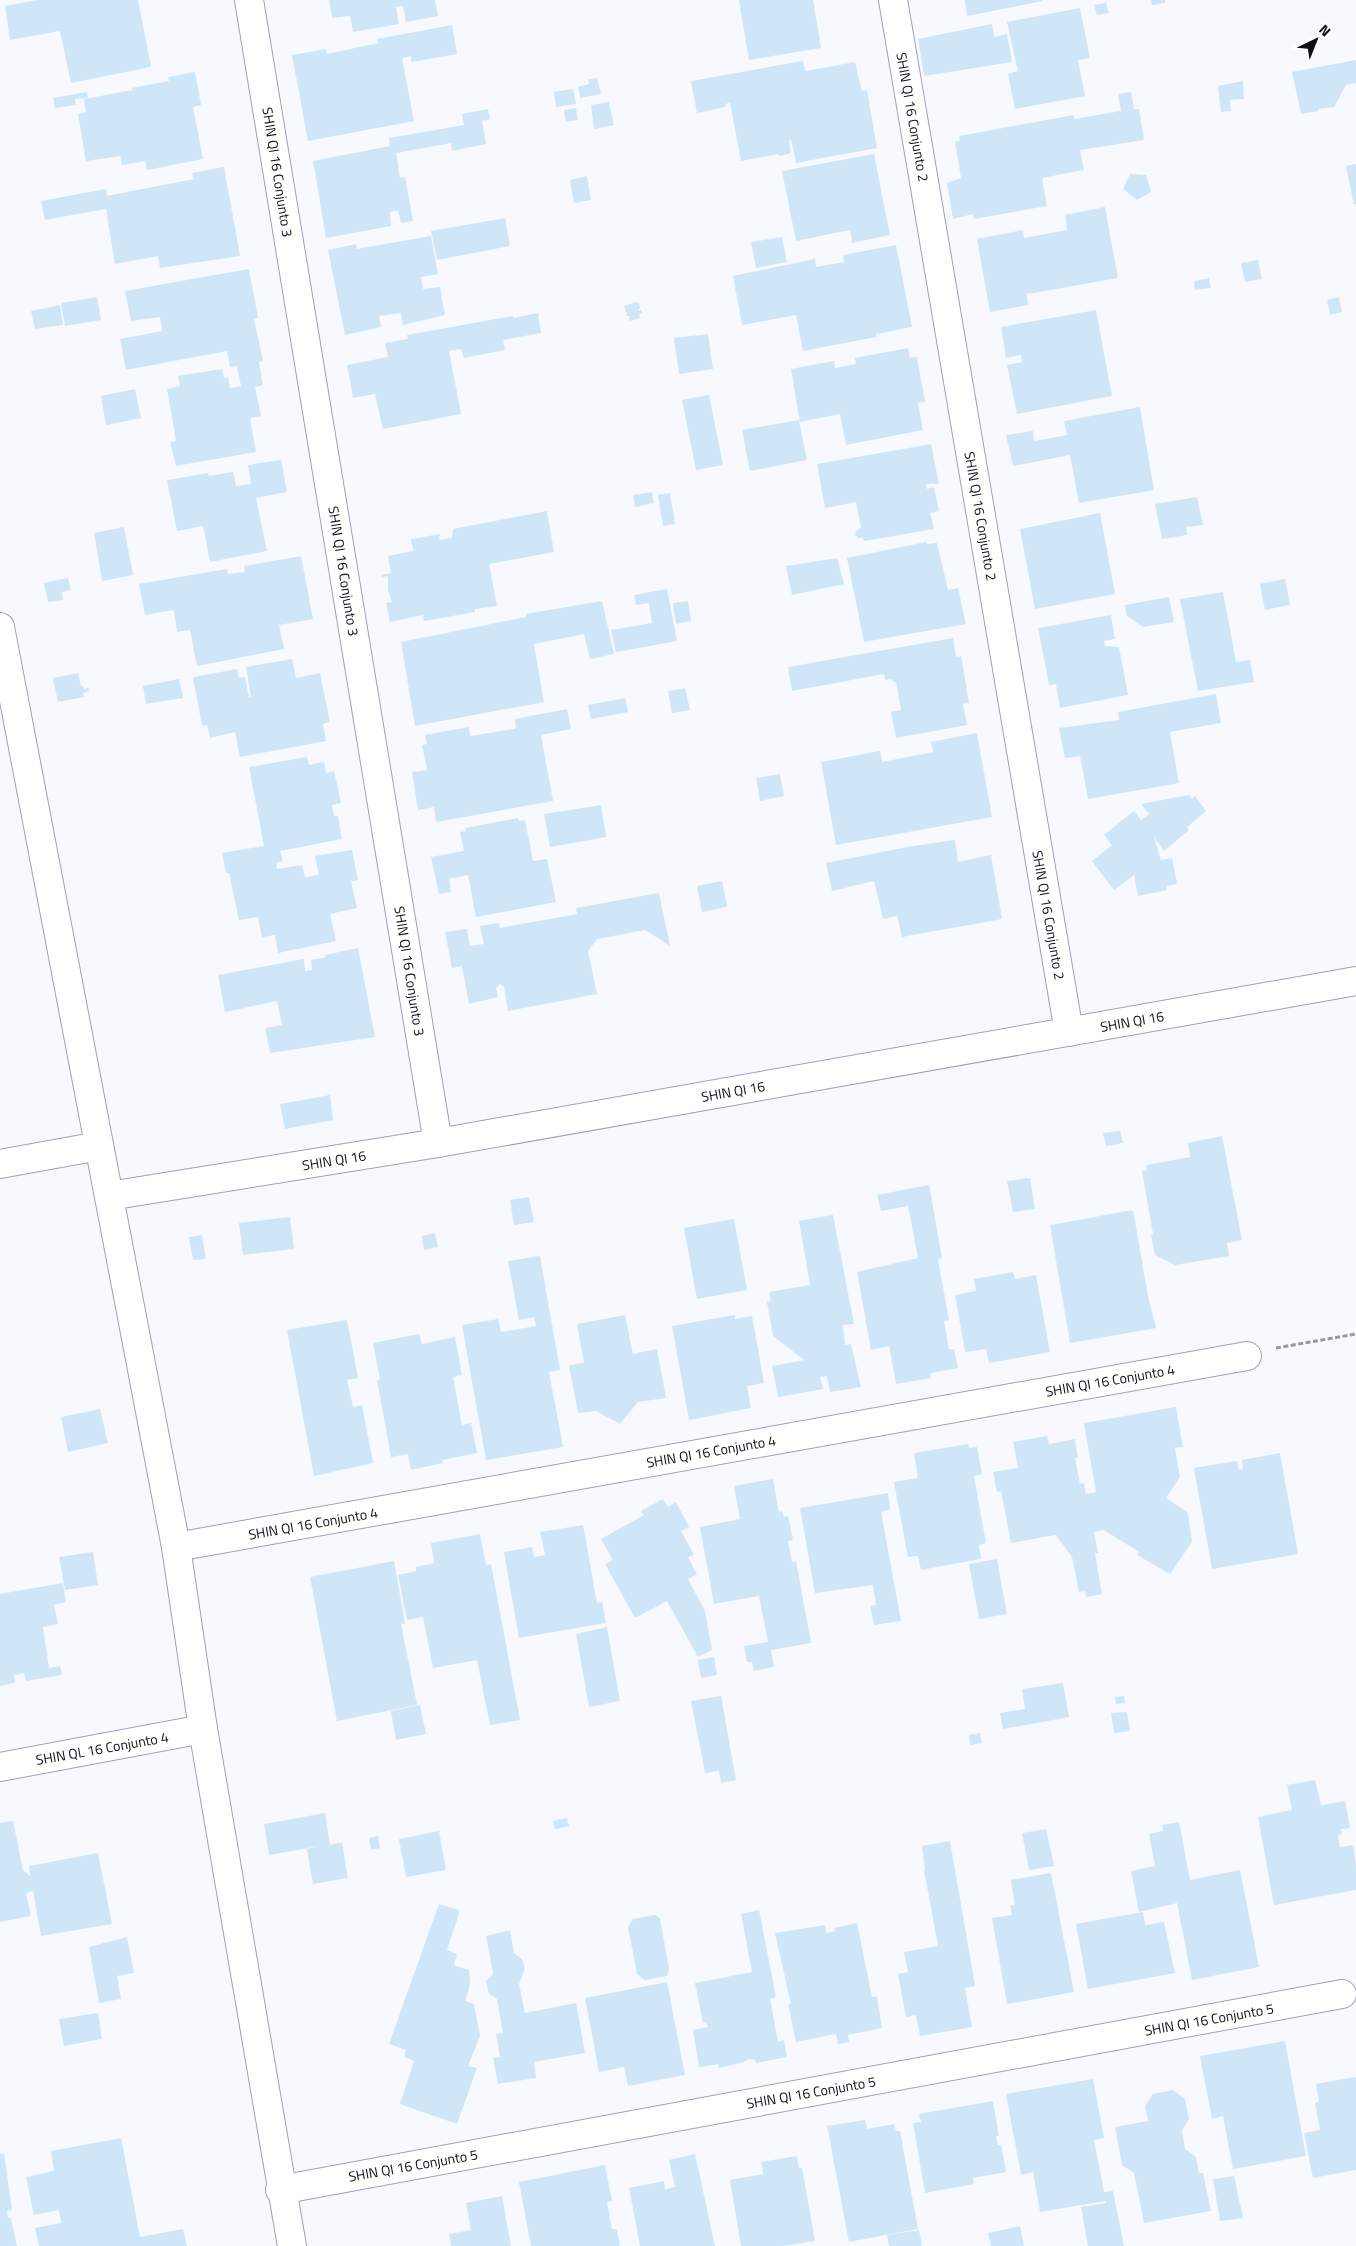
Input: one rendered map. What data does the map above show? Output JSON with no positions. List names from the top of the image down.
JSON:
{
  "streets": {
    "street": [
      "SHIN QI 16 Conjunto 2",
      "SHIN QI 16 Conjunto 3",
      "SHIN QI 16",
      "SHIN QI 16 Conjunto 4",
      "SHIN QL 16 Conjunto 4",
      "SHIN QI 16 Conjunto 5"
    ]
  },
  "crossings": [
    ["SHIN QI 16 Conjunto 2", "SHIN QI 16"],
    ["SHIN QI 16 Conjunto 3", "SHIN QI 16"]
  ],
  "north": "top right"
}
